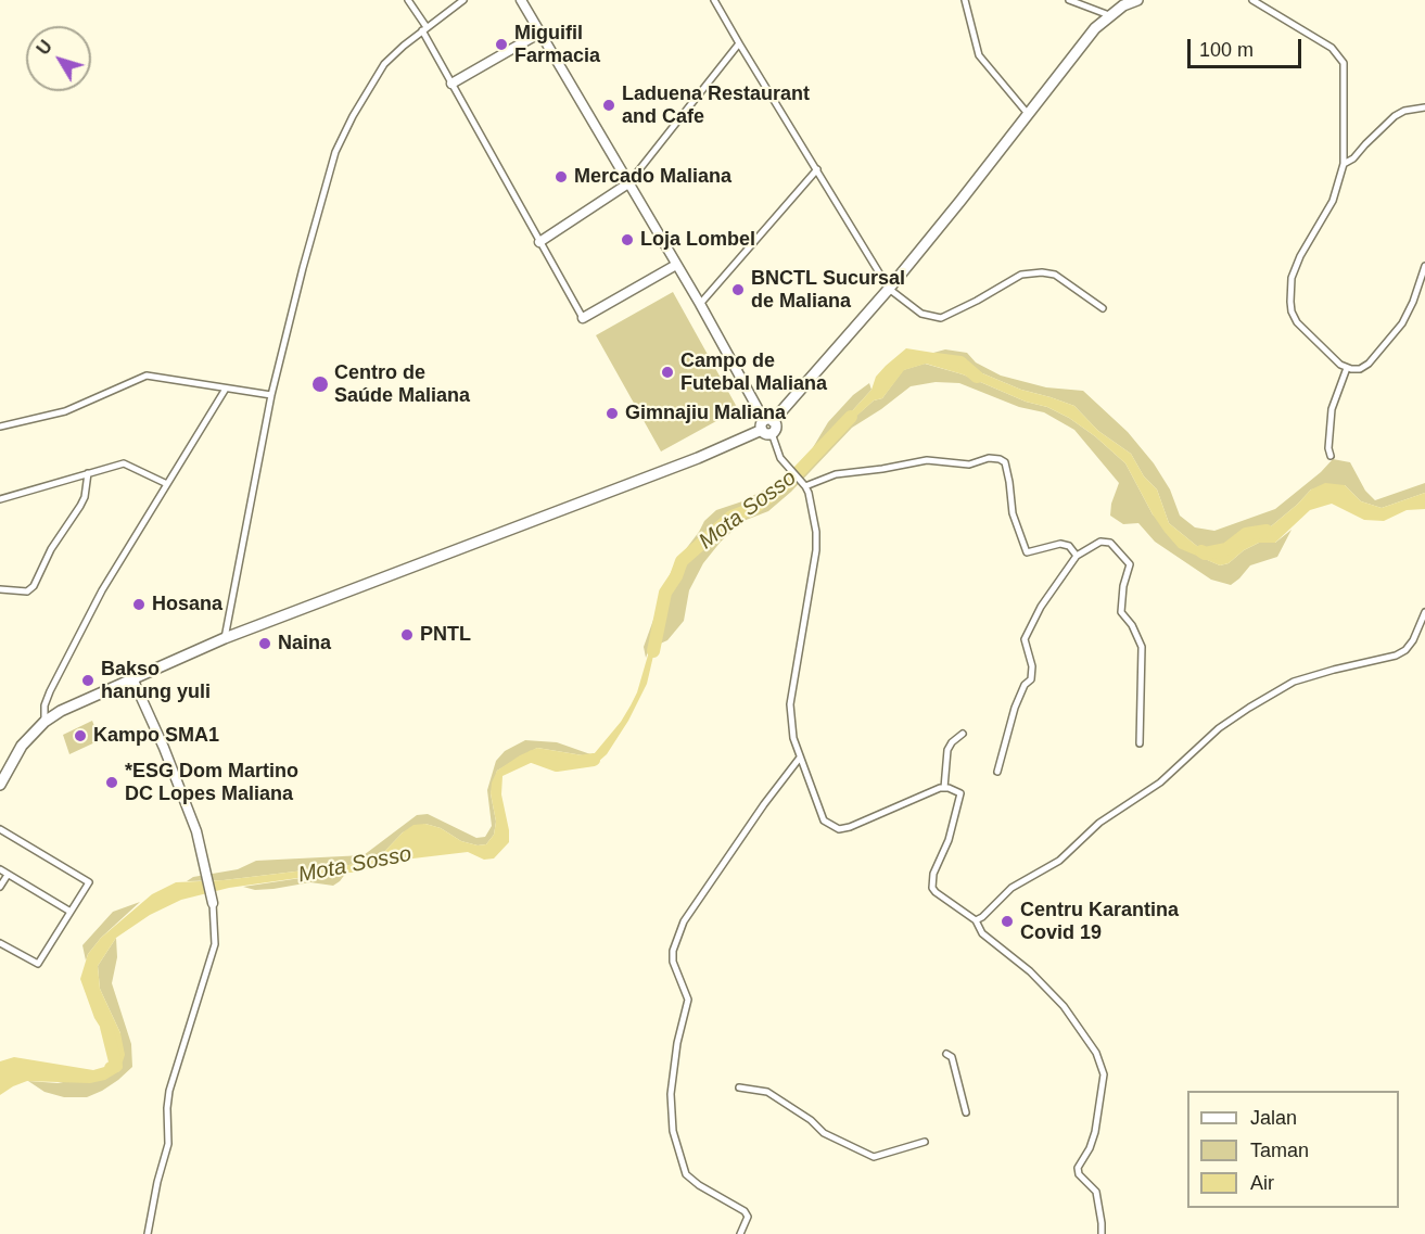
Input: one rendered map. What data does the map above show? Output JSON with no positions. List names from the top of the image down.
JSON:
{
  "water": ["Mota Sosso"],
  "places": [
    "Miguifil Farmacia",
    "Laduena Restaurant and Cafe",
    "Mercado Maliana",
    "Loja Lombel",
    "BNCTL Sucursal de Maliana",
    "Campo de Futebal Maliana",
    "Centro de Saúde Maliana",
    "Gimnajiu Maliana",
    "Hosana",
    "PNTL",
    "Naina",
    "Bakso hanung yuli",
    "Kampo SMA1",
    "*ESG Dom Martino DC Lopes Maliana",
    "Centru Karantina Covid 19"
  ],
  "legend": ["Jalan", "Taman", "Air"],
  "scale_bar": "100 m",
  "north": "top left"
}
